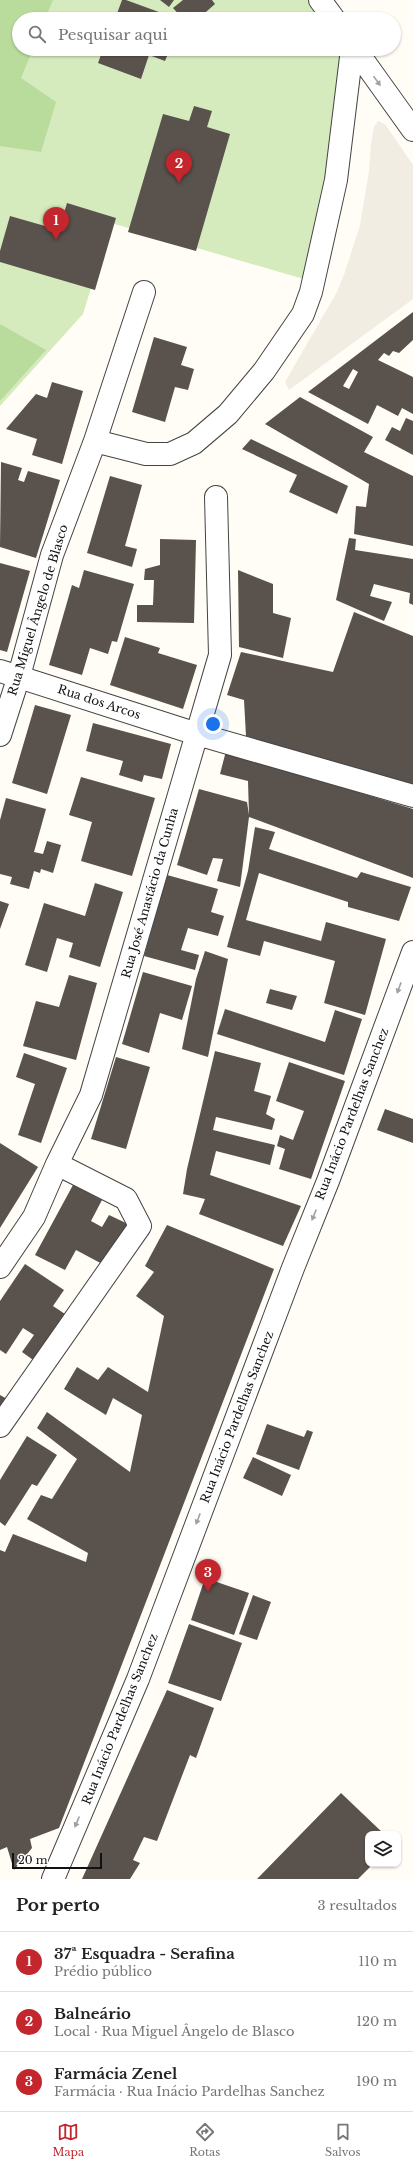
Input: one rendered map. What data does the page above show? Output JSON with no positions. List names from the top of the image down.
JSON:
{
  "streets": {
    "street": [
      "Rua Miguel Ângelo de Blasco",
      "Rua dos Arcos",
      "Rua José Anastácio da Cunha",
      "Rua Inácio Pardelhas Sanchez"
    ]
  },
  "crossings": [
    ["Rua Miguel Ângelo de Blasco", "Rua dos Arcos"],
    ["Rua dos Arcos", "Rua José Anastácio da Cunha"]
  ],
  "one_way": ["Rua Inácio Pardelhas Sanchez"],
  "scale_bar": "20 m",
  "page": {
    "search": "Pesquisar aqui",
    "pins": ["2", "1", "3"],
    "scale": "20 m",
    "heading": ["Por perto", "3 resultados"],
    "list": [
      {
        "mark": "1",
        "name": "37ª Esquadra - Serafina",
        "note": "Prédio público",
        "value": "110 m"
      },
      {
        "mark": "2",
        "name": "Balneário",
        "note": "Local · Rua Miguel Ângelo de Blasco",
        "value": "120 m"
      },
      {
        "mark": "3",
        "name": "Farmácia Zenel",
        "note": "Farmácia · Rua Inácio Pardelhas Sanchez",
        "value": "190 m"
      }
    ],
    "nav": ["Mapa", "Rotas", "Salvos"]
  }
}
